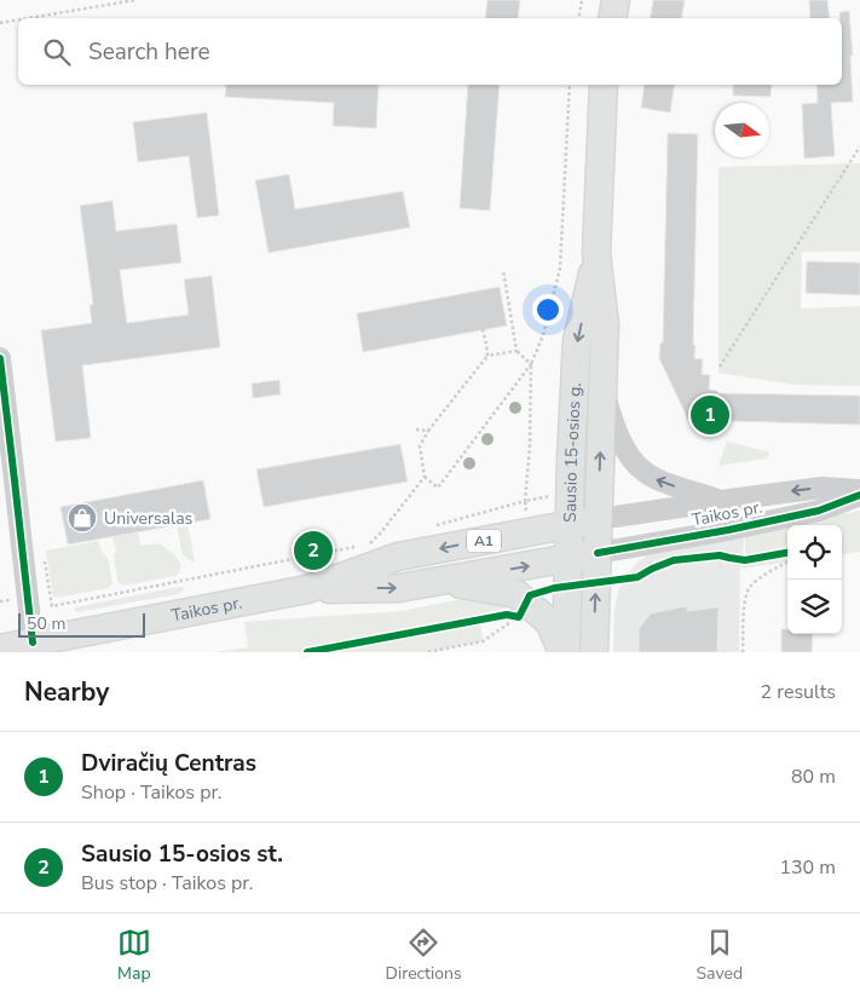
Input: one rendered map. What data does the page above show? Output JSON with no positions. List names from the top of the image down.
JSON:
{
  "streets": {
    "main road": ["Sausio 15-osios g.", "Taikos pr.", "A1"]
  },
  "crossings": [
    ["Sausio 15-osios g.", "Taikos pr."]
  ],
  "places": {
    "shop": ["Universalas"]
  },
  "scale_bar": "50 m",
  "north": "right",
  "page": {
    "search": "Search here",
    "pins": ["1", "2"],
    "scale": "50 m",
    "heading": ["Nearby", "2 results"],
    "list": [
      {
        "mark": "1",
        "name": "Dviračių Centras",
        "note": "Shop · Taikos pr.",
        "value": "80 m"
      },
      {
        "mark": "2",
        "name": "Sausio 15-osios st.",
        "note": "Bus stop · Taikos pr.",
        "value": "130 m"
      }
    ],
    "nav": ["Map", "Directions", "Saved"]
  }
}
